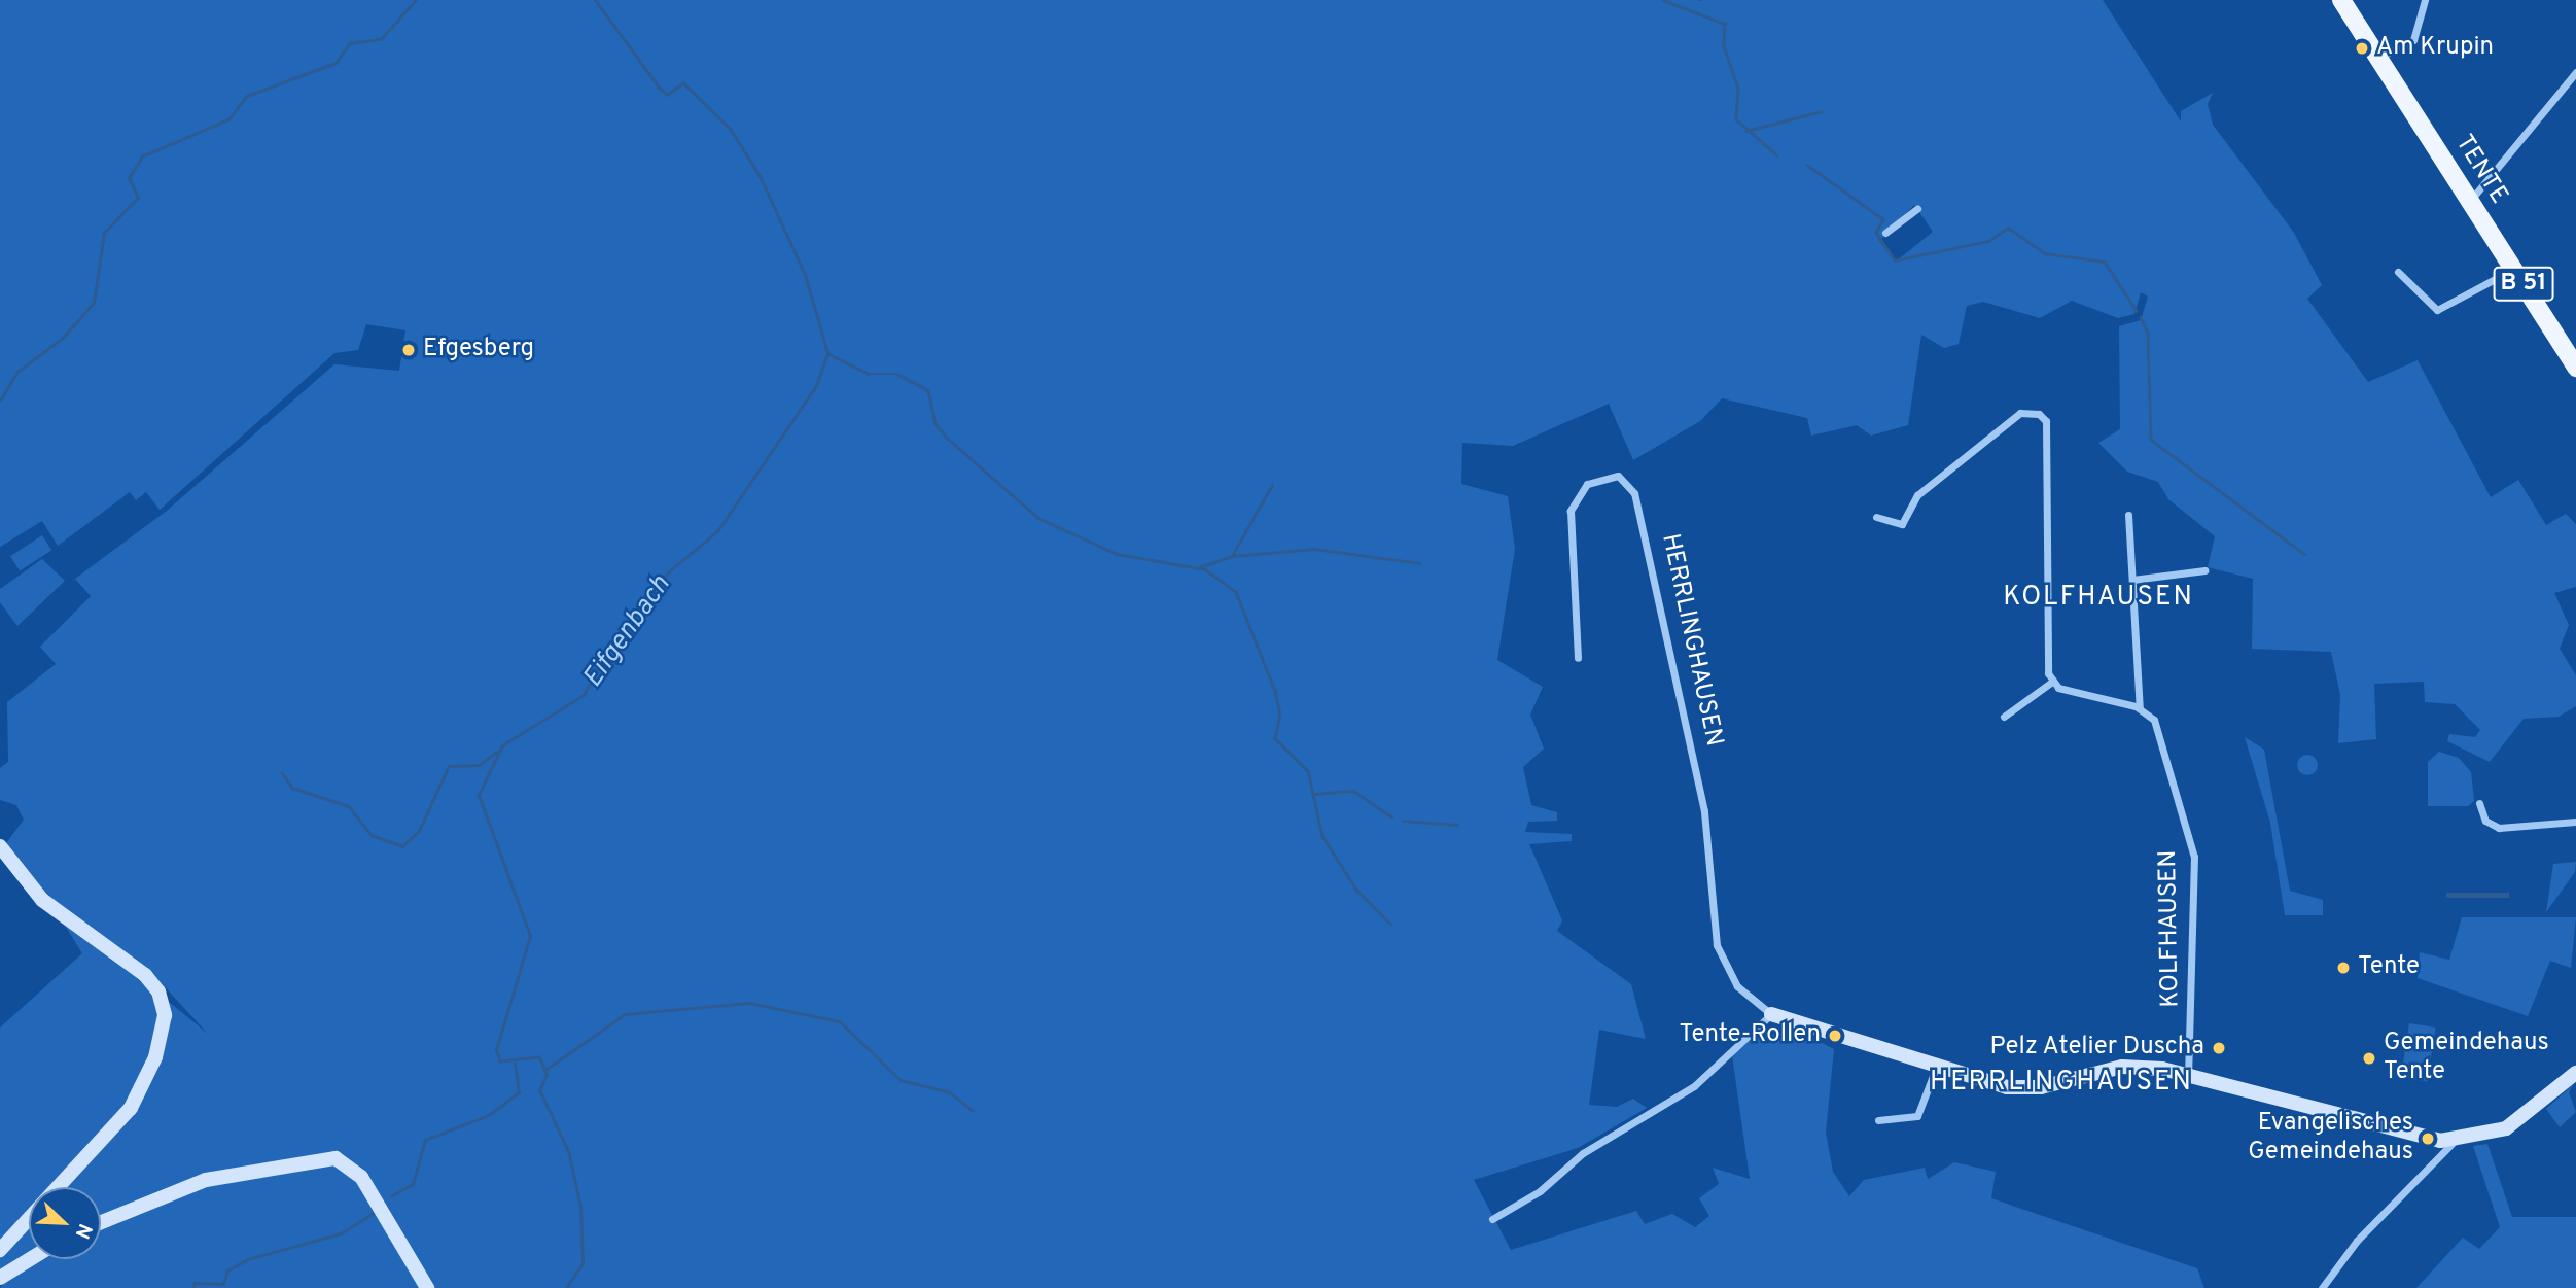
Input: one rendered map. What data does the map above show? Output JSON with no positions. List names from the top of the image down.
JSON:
{
  "streets": {
    "main road": ["TENTE", "B 51"],
    "street": ["HERRLINGHAUSEN", "KOLFHAUSEN"]
  },
  "crossings": [
    ["HERRLINGHAUSEN", "KOLFHAUSEN"]
  ],
  "districts": ["KOLFHAUSEN", "HERRLINGHAUSEN"],
  "water": ["Eifgenbach"],
  "places": [
    "Am Krupin",
    "Efgesberg",
    "Tente",
    "Tente-Rollen",
    "Pelz Atelier Duscha",
    "Gemeindehaus Tente",
    "Evangelisches Gemeindehaus"
  ],
  "north": "bottom right"
}
